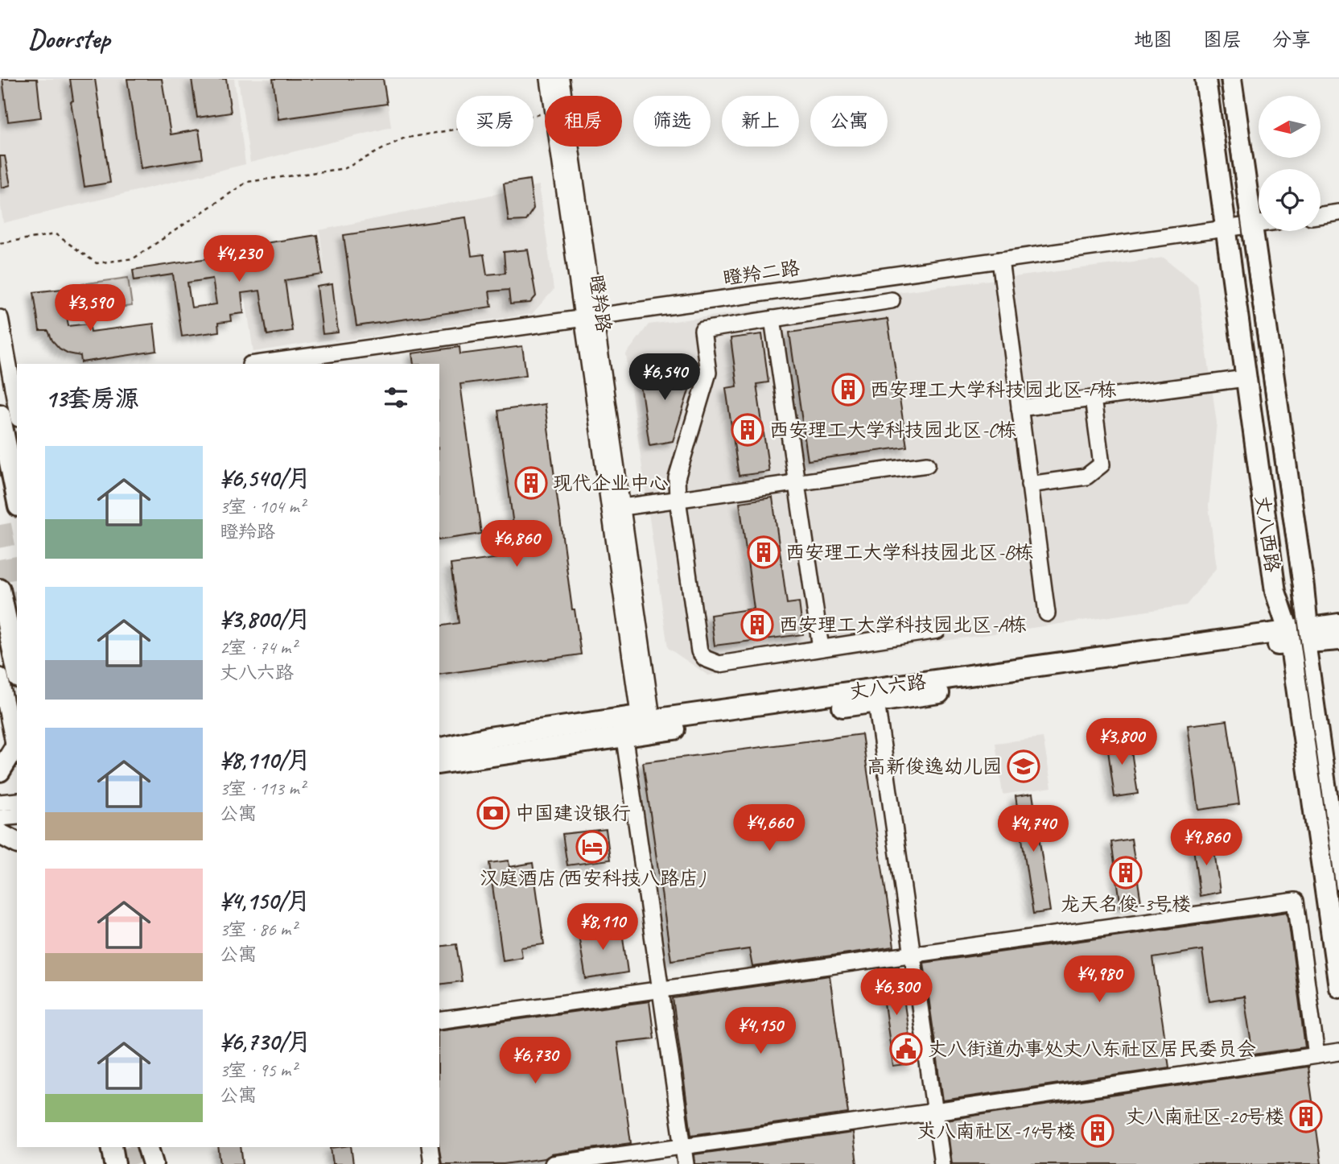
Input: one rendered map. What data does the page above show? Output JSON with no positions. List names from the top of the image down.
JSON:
{
  "streets": {
    "main road": ["丈八西路", "丈八六路"],
    "street": ["瞪羚二路", "瞪羚路"]
  },
  "crossings": [
    ["瞪羚二路", "瞪羚路"],
    ["瞪羚二路", "丈八西路"],
    ["瞪羚路", "丈八六路"],
    ["丈八西路", "丈八六路"]
  ],
  "places": {
    "building": [
      "西安理工大学科技园北区-F栋",
      "西安理工大学科技园北区-C栋",
      "现代企业中心",
      "西安理工大学科技园北区-B栋",
      "西安理工大学科技园北区-A栋",
      "龙天名俊-3号楼",
      "丈八南社区-20号楼",
      "丈八南社区-14号楼"
    ],
    "school or university": ["高新俊逸幼儿园"],
    "bank": ["中国建设银行"],
    "hotel": ["汉庭酒店(西安科技八路店)"],
    "public building": ["丈八街道办事处丈八东社区居民委员会"]
  },
  "north": "left",
  "page": {
    "header": "Doorstep",
    "nav": ["地图", "图层", "分享"],
    "chip": [
      "买房",
      "租房",
      "筛选",
      "新上",
      "公寓"
    ],
    "price": [
      "¥4,230",
      "¥3,590",
      "¥6,540",
      "¥6,860",
      "¥3,800",
      "¥4,660",
      "¥4,740",
      "¥9,860",
      "¥8,110",
      "¥4,980",
      "¥6,300",
      "¥4,150",
      "¥6,730"
    ],
    "heading": "13套房源",
    "list": [
      {
        "name": "¥6,540/月",
        "note": "3室 · 104 m² · 瞪羚路"
      },
      {
        "name": "¥3,800/月",
        "note": "2室 · 74 m² · 丈八六路"
      },
      {
        "name": "¥8,110/月",
        "note": "3室 · 113 m² · 公寓"
      },
      {
        "name": "¥4,150/月",
        "note": "3室 · 86 m² · 公寓"
      },
      {
        "name": "¥6,730/月",
        "note": "3室 · 95 m² · 公寓"
      }
    ]
  }
}
